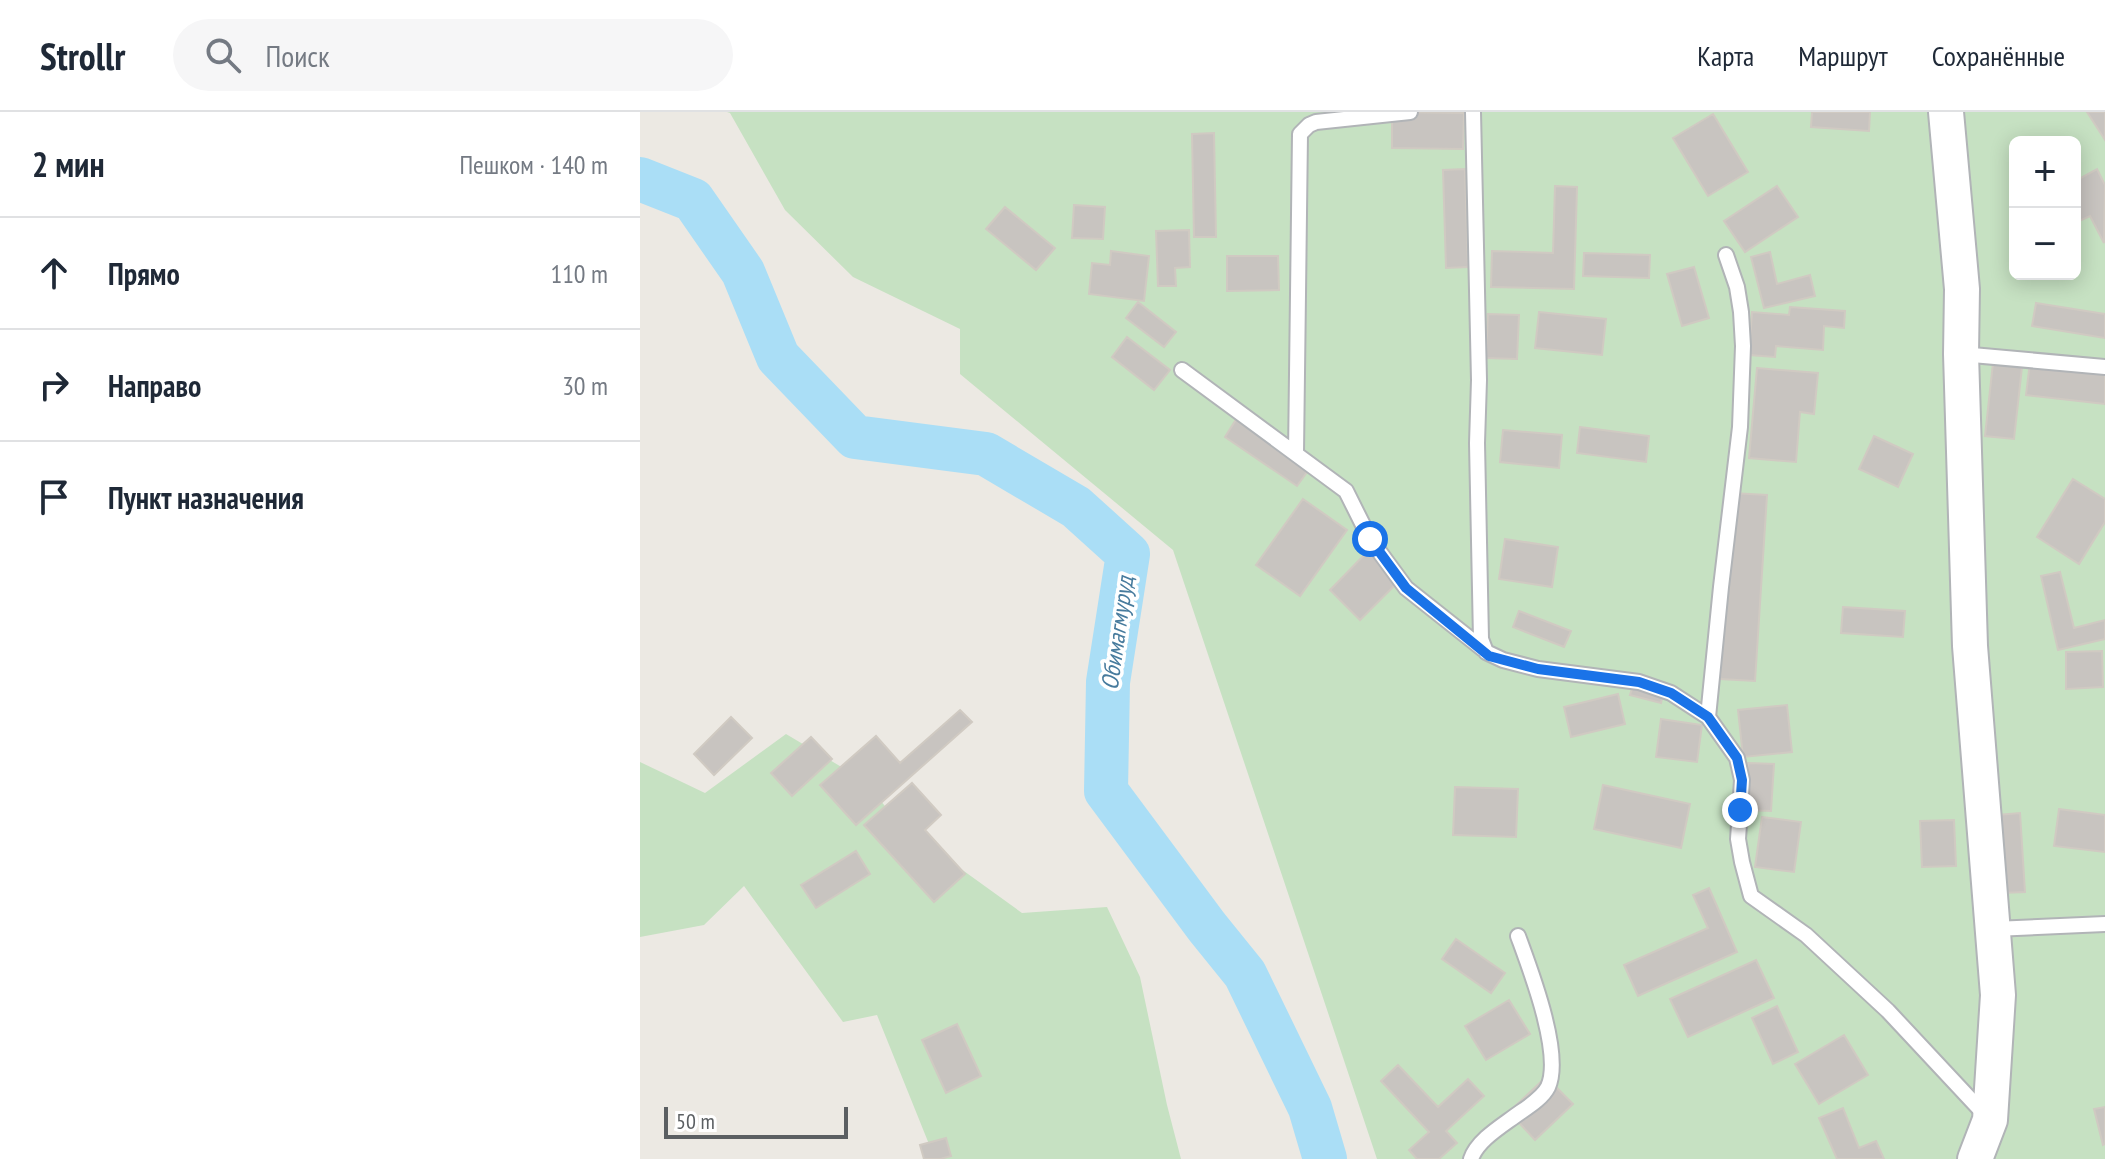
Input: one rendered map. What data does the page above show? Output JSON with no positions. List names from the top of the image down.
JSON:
{
  "water": ["Обимагмуруд"],
  "scale_bar": "50 m",
  "page": {
    "header": "Strollr",
    "search": "Поиск",
    "nav": ["Карта", "Маршрут", "Сохранённые"],
    "heading": ["2 мин", "Пешком · 140 m"],
    "map_buttons": ["+", "−"],
    "list": [
      ["Прямо", "110 m"],
      ["Направо", "30 m"],
      "Пункт назначения"
    ],
    "scale": "50 m"
  }
}
